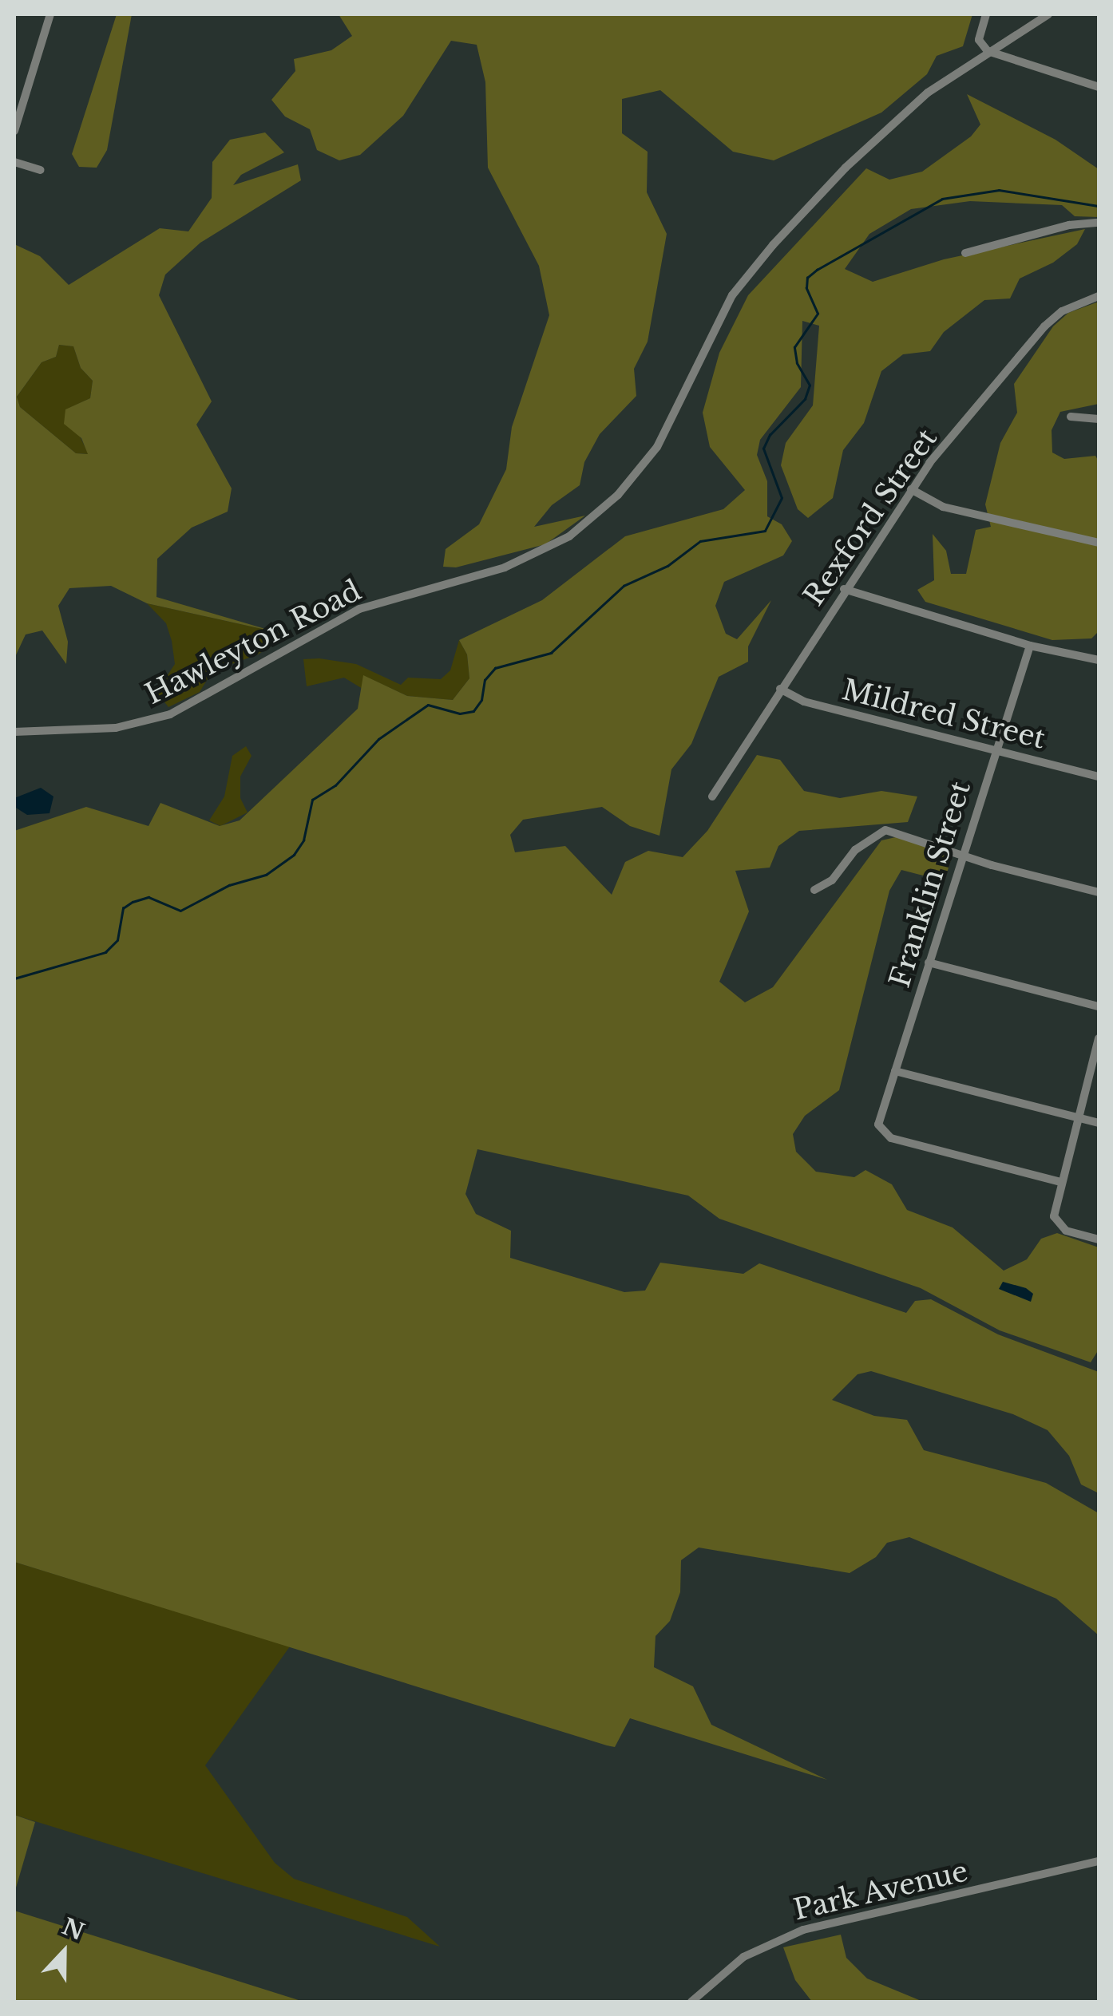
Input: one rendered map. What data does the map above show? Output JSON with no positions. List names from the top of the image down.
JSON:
{
  "streets": {
    "street": [
      "Rexford Street",
      "Hawleyton Road",
      "Mildred Street",
      "Franklin Street",
      "Park Avenue"
    ]
  },
  "crossings": [
    ["Rexford Street", "Mildred Street"],
    ["Mildred Street", "Franklin Street"]
  ],
  "north": "top"
}
